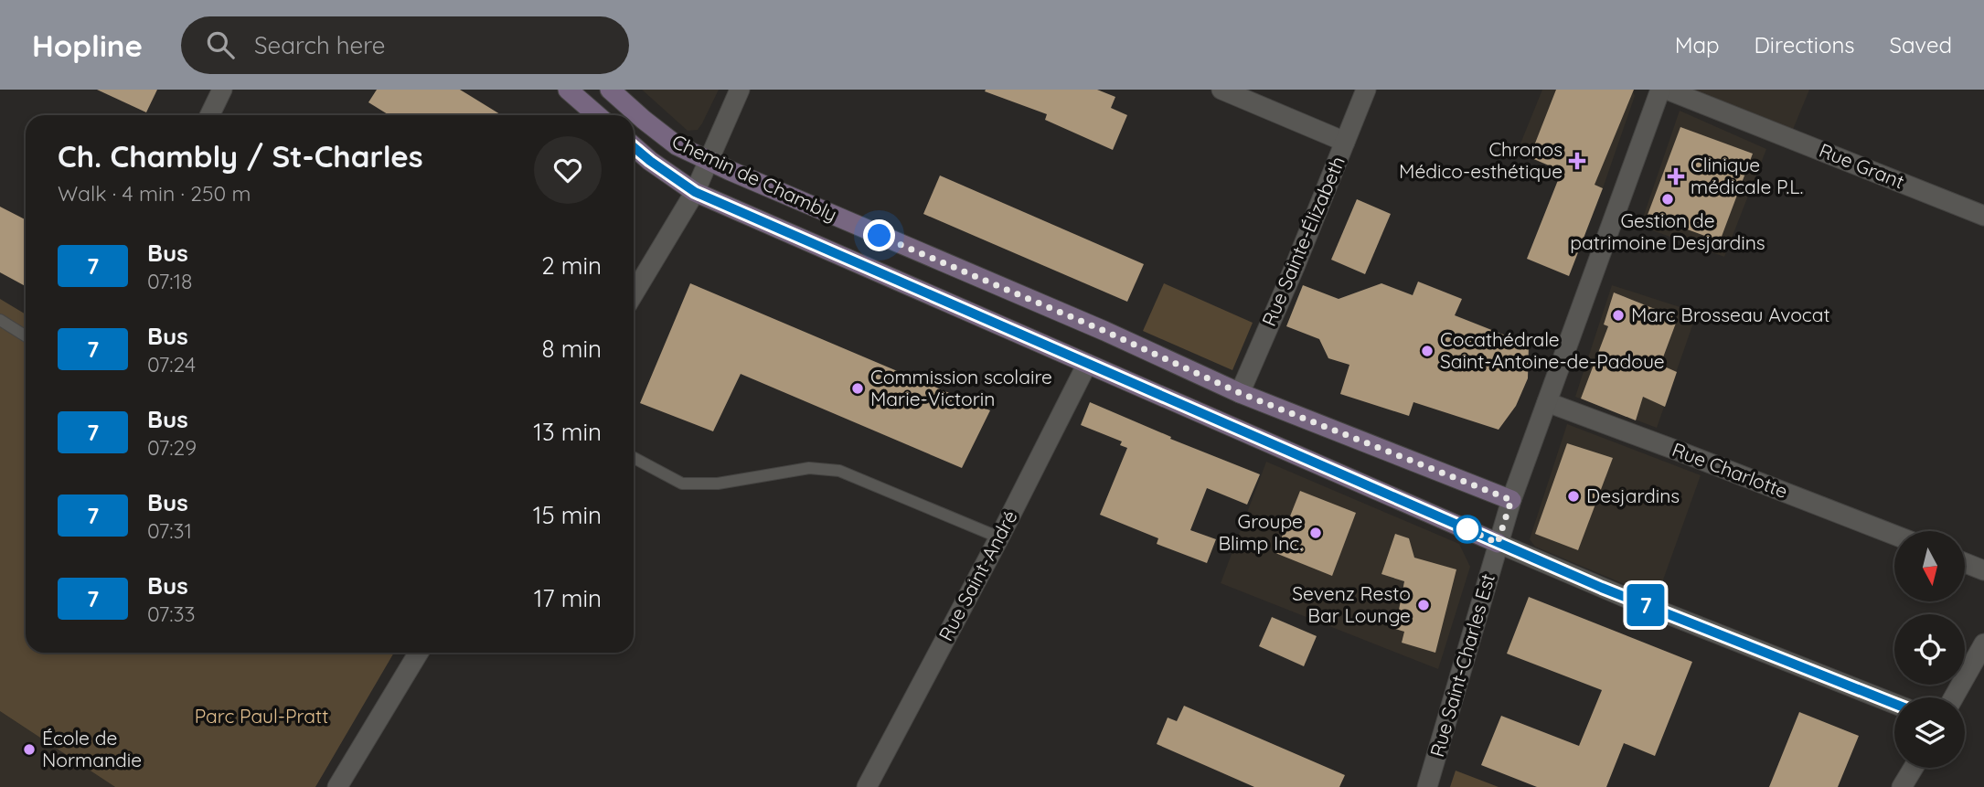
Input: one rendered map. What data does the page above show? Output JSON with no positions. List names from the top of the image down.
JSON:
{
  "streets": {
    "main road": ["Chemin de Chambly"],
    "street": [
      "Rue Grant",
      "Rue Sainte-Élizabeth",
      "Rue Charlotte",
      "Rue Saint-André",
      "Rue Saint-Charles Est"
    ]
  },
  "crossings": [
    ["Chemin de Chambly", "Rue Sainte-Élizabeth"],
    ["Chemin de Chambly", "Rue Saint-André"],
    ["Chemin de Chambly", "Rue Saint-Charles Est"],
    ["Rue Charlotte", "Rue Saint-Charles Est"]
  ],
  "parks": ["Parc Paul-Pratt"],
  "places": {
    "health": ["Chronos Médico-esthétique", "Clinique médicale P.L."],
    "other": [
      "Gestion de patrimoine Desjardins",
      "Marc Brosseau Avocat",
      "Cocathédrale Saint-Antoine-de-Padoue",
      "Commission scolaire Marie-Victorin",
      "Desjardins",
      "Groupe Blimp Inc.",
      "Sevenz Resto Bar Lounge",
      "École de Normandie"
    ]
  },
  "lines": ["bus line 7"],
  "north": "bottom",
  "page": {
    "header": "Hopline",
    "search": "Search here",
    "nav": ["Map", "Directions", "Saved"],
    "on_map": "7",
    "heading": ["Ch. Chambly / St-Charles", "Walk · 4 min · 250 m"],
    "list": [
      {
        "mark": "7",
        "name": "Bus",
        "note": "07:18",
        "value": "2 min"
      },
      {
        "mark": "7",
        "name": "Bus",
        "note": "07:24",
        "value": "8 min"
      },
      {
        "mark": "7",
        "name": "Bus",
        "note": "07:29",
        "value": "13 min"
      },
      {
        "mark": "7",
        "name": "Bus",
        "note": "07:31",
        "value": "15 min"
      },
      {
        "mark": "7",
        "name": "Bus",
        "note": "07:33",
        "value": "17 min"
      }
    ]
  }
}
